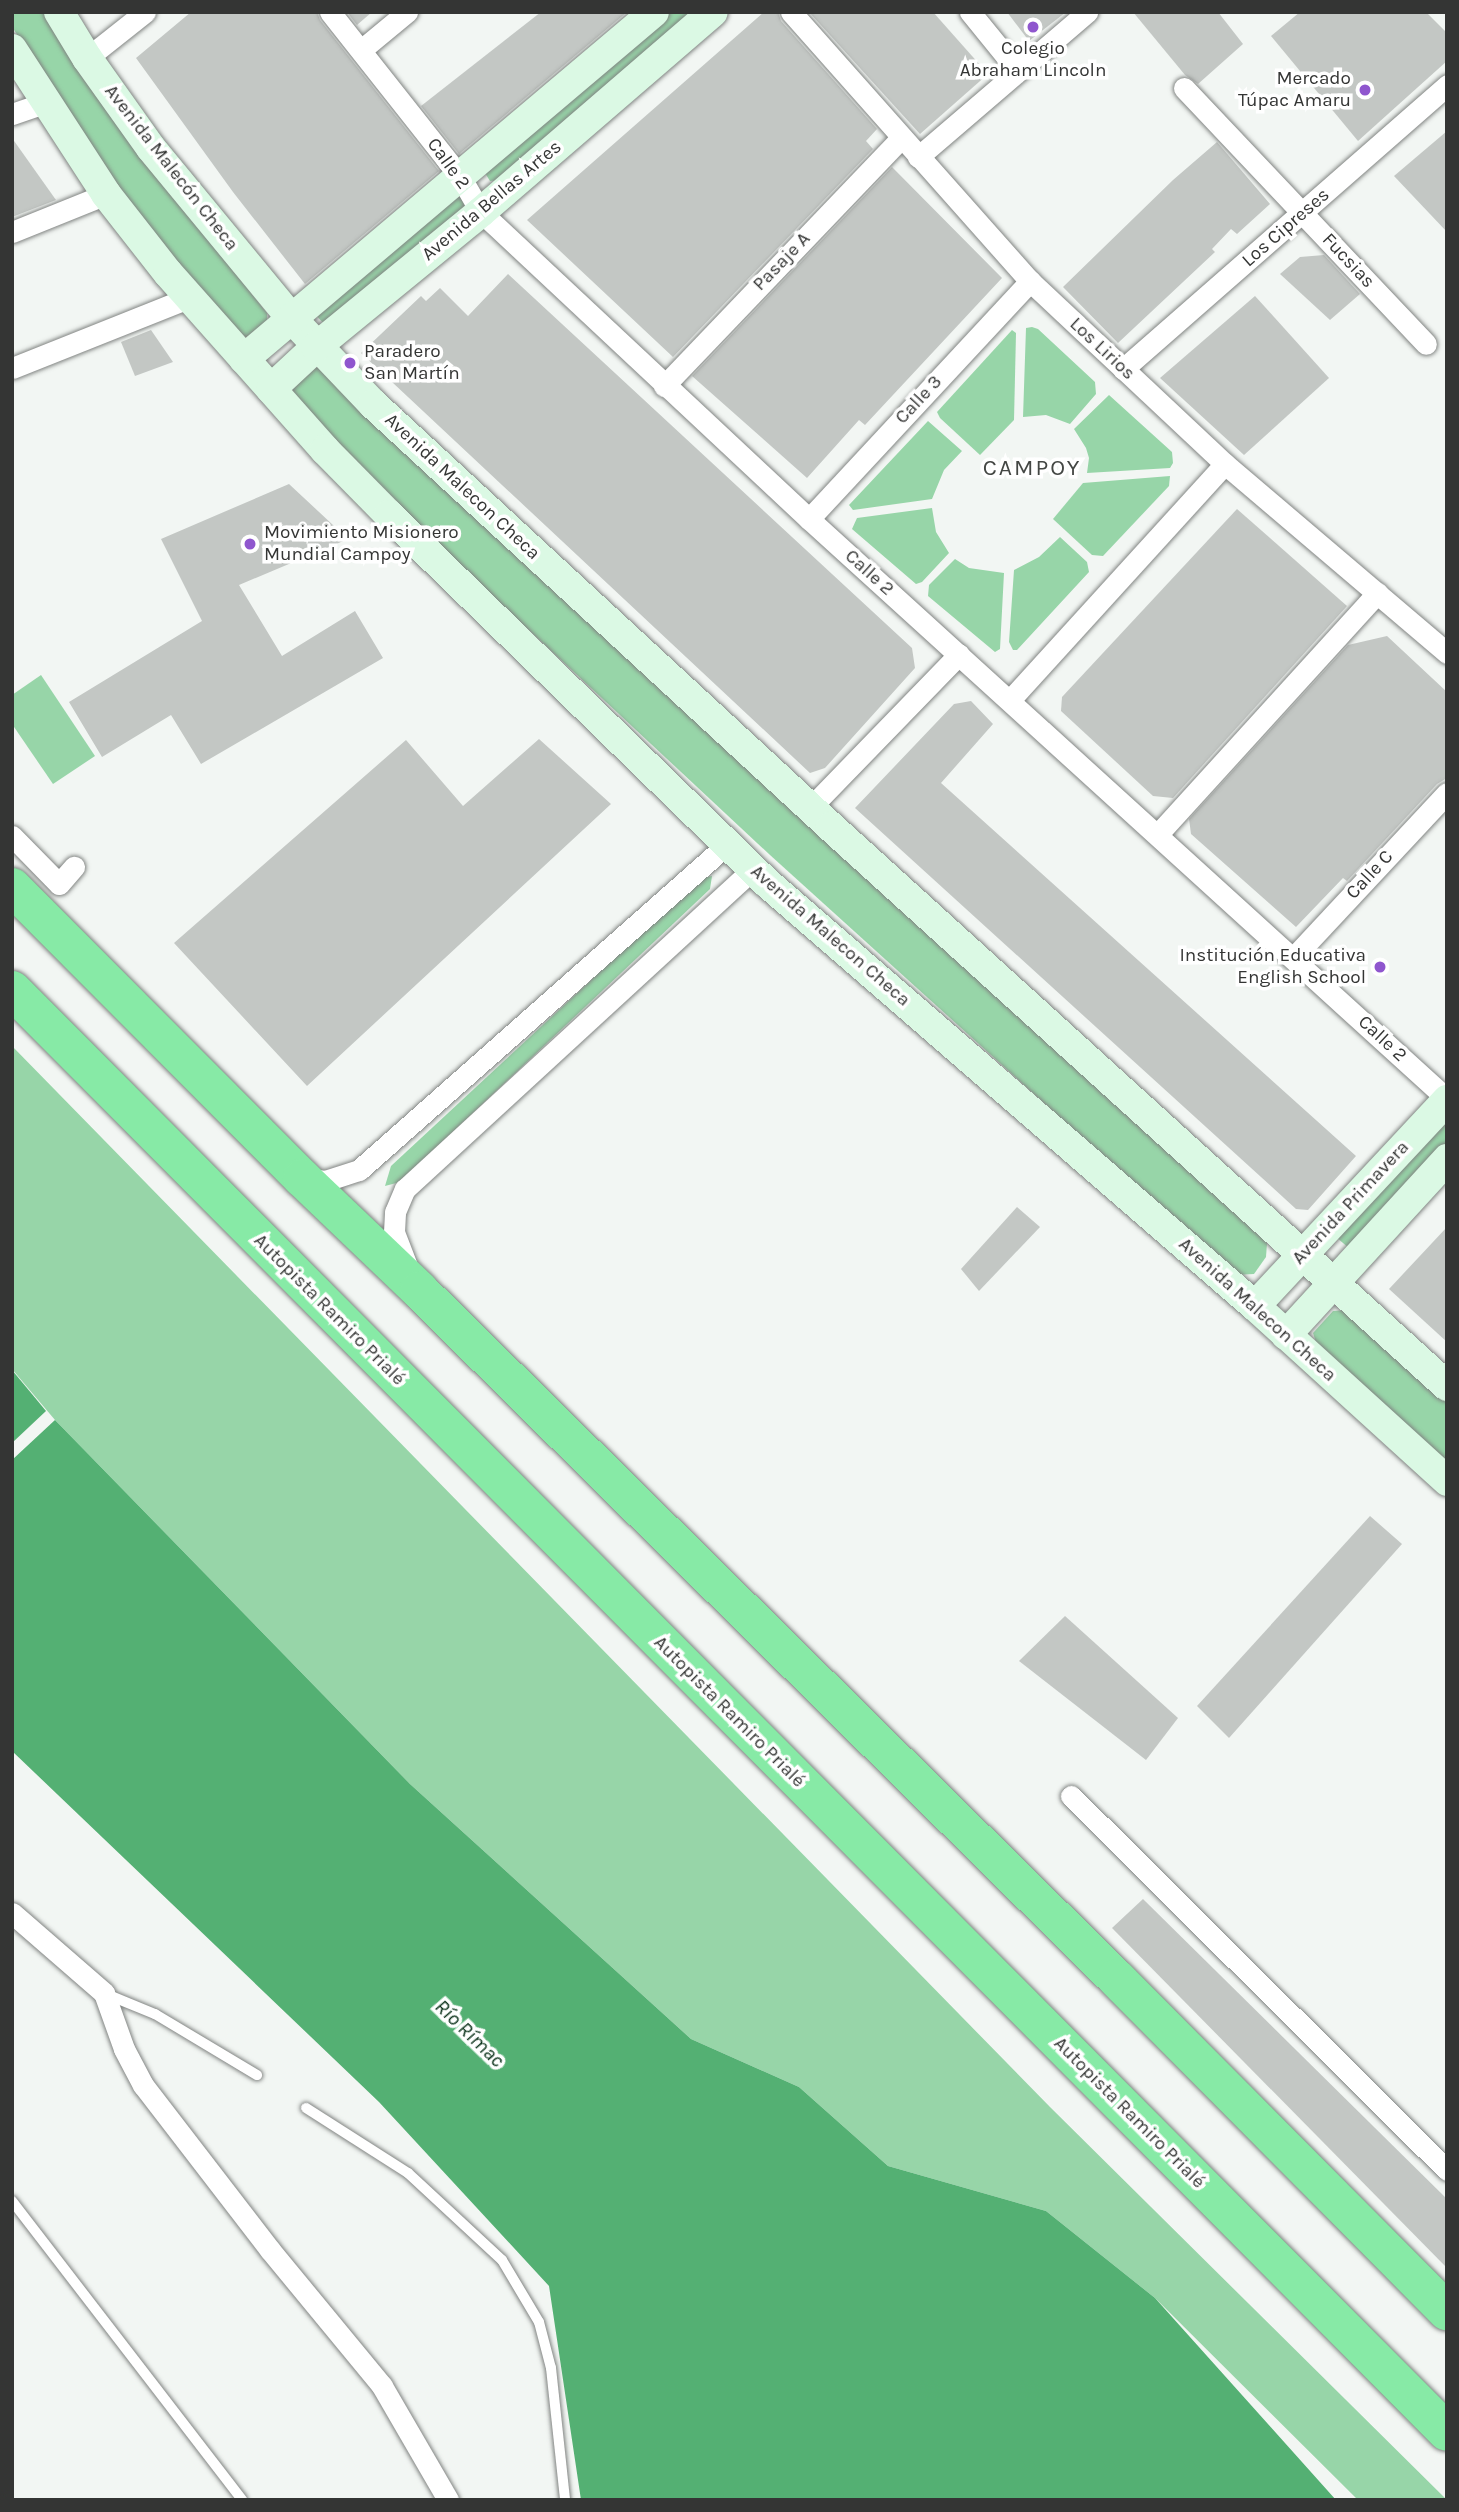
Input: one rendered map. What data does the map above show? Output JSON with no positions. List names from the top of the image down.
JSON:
{
  "streets": {
    "highway": ["Autopista Ramiro Prialé"],
    "main road": [
      "Avenida Malecón Checa",
      "Avenida Bellas Artes",
      "Avenida Malecon Checa",
      "Avenida Primavera"
    ],
    "street": [
      "Calle 2",
      "Los Cipreses",
      "Fucsias",
      "Pasaje A",
      "Los Lirios",
      "Calle 3",
      "Calle C"
    ]
  },
  "crossings": [
    ["Calle 2", "Avenida Bellas Artes"],
    ["Calle 2", "Pasaje A"],
    ["Calle 2", "Calle 3"],
    ["Calle 2", "Calle C"],
    ["Calle 2", "Avenida Primavera"],
    ["Avenida Malecón Checa", "Avenida Bellas Artes"],
    ["Avenida Malecón Checa", "Avenida Malecon Checa"],
    ["Avenida Bellas Artes", "Avenida Malecon Checa"],
    ["Los Cipreses", "Fucsias"],
    ["Los Cipreses", "Los Lirios"],
    ["Pasaje A", "Los Lirios"],
    ["Los Lirios", "Calle 3"],
    ["Avenida Malecon Checa", "Avenida Primavera"]
  ],
  "districts": ["CAMPOY"],
  "water": ["Río Rímac"],
  "places": [
    "Colegio Abraham Lincoln",
    "Mercado Túpac Amaru",
    "Paradero San Martín",
    "Movimiento Misionero Mundial Campoy",
    "Institución Educativa English School"
  ]
}
